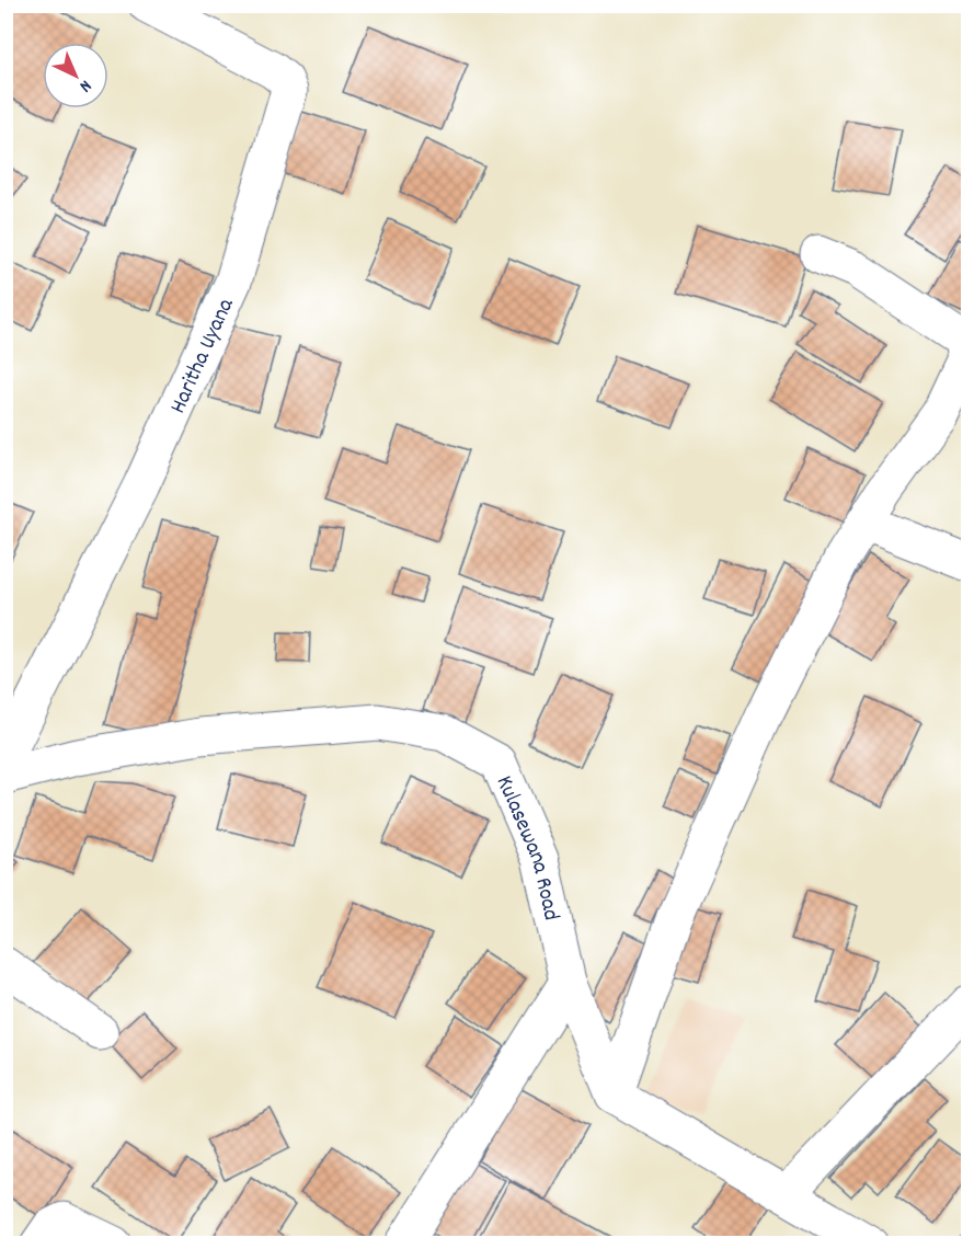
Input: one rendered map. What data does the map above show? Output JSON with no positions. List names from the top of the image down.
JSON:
{
  "streets": {
    "street": ["Haritha Uyana", "Kulasewana Road"]
  },
  "north": "bottom right"
}
